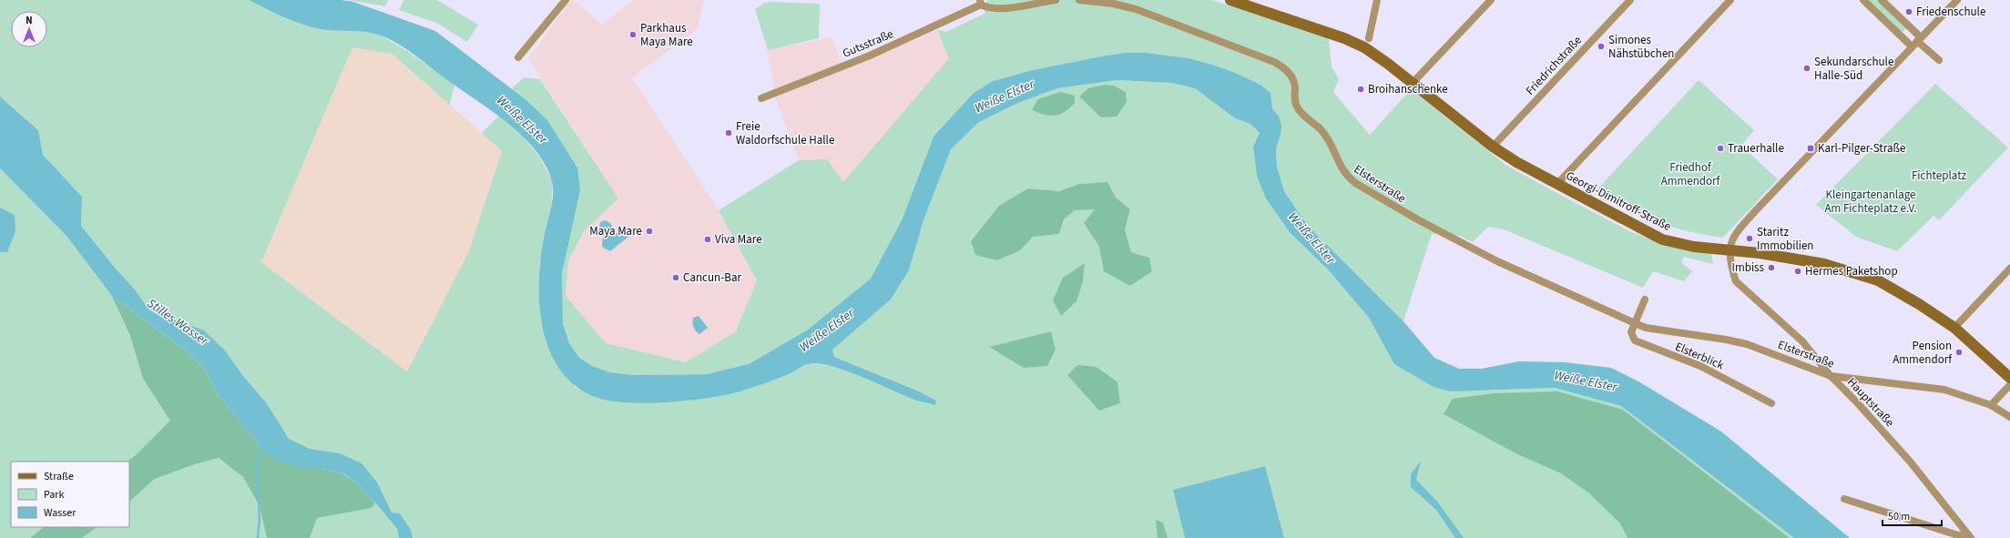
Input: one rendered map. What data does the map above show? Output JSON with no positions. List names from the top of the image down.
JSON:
{
  "streets": {
    "street": [
      "Gutsstraße",
      "Friedrichstraße",
      "Elsterstraße",
      "Georgi-Dimitroff-Straße",
      "Elsterblick",
      "Hauptstraße"
    ]
  },
  "crossings": [
    ["Friedrichstraße", "Georgi-Dimitroff-Straße"],
    ["Elsterstraße", "Elsterblick"],
    ["Elsterstraße", "Hauptstraße"],
    ["Georgi-Dimitroff-Straße", "Hauptstraße"]
  ],
  "water": ["Weiße Elster", "Stilles Wasser"],
  "parks": ["Friedhof Ammendorf", "Fichteplatz", "Kleingartenanlage Am Fichteplatz e.V."],
  "places": {
    "other": [
      "Friedenschule",
      "Parkhaus Maya Mare",
      "Simones Nähstübchen",
      "Sekundarschule Halle-Süd",
      "Broihanschenke",
      "Freie Waldorfschule Halle",
      "Trauerhalle",
      "Maya Mare",
      "Staritz Immobilien",
      "Viva Mare",
      "Imbiss",
      "Hermes Paketshop",
      "Cancun-Bar",
      "Pension Ammendorf"
    ],
    "transit": ["Karl-Pilger-Straße"]
  },
  "legend": ["Straße", "Park", "Wasser"],
  "scale_bar": "50 m",
  "north": "top"
}
